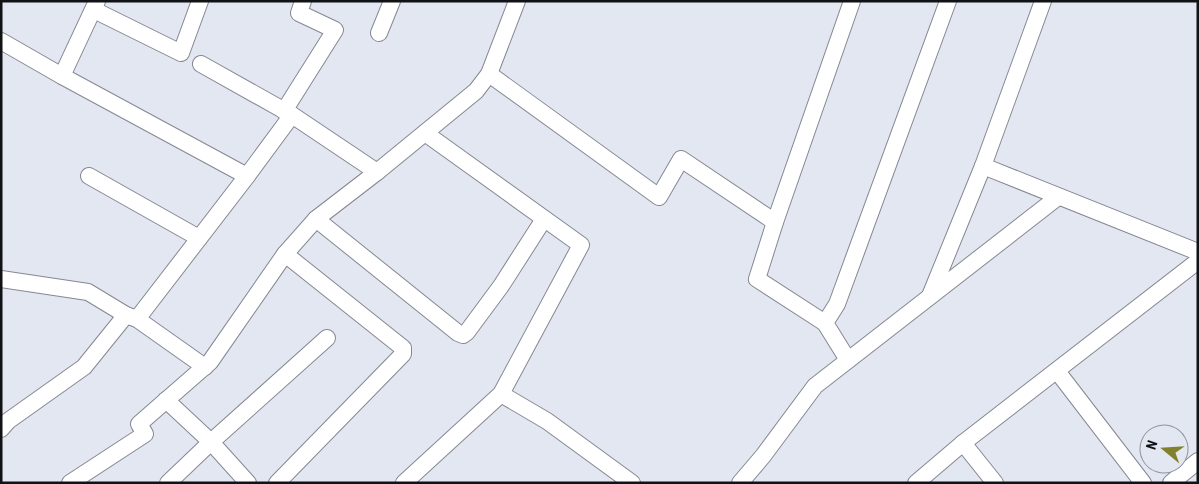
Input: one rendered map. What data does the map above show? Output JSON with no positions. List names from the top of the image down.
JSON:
{
  "north": "left"
}
